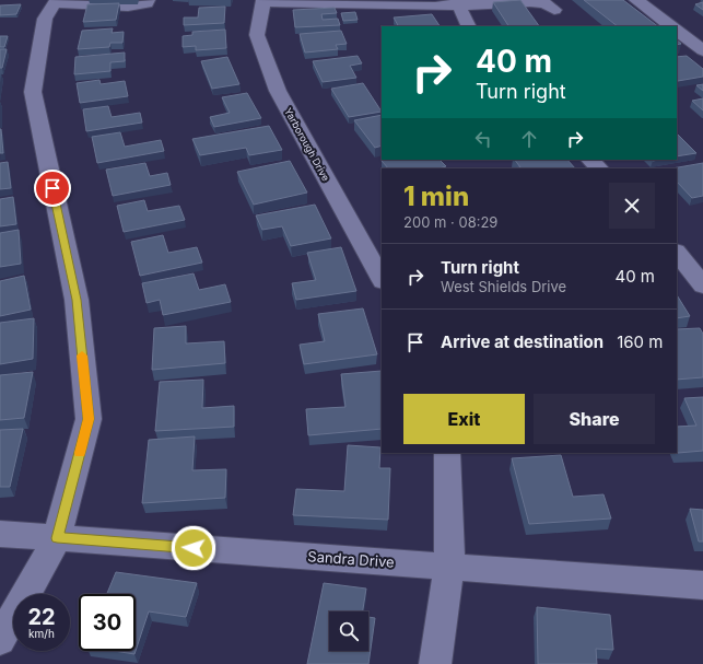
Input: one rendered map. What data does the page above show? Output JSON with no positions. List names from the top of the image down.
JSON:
{
  "streets": {
    "street": ["Yarborough Drive", "Sandra Drive"]
  },
  "page": {
    "turn": ["40 m", "Turn right"],
    "heading": ["1 min", "200 m · 08:29"],
    "list": [
      {
        "name": "Turn right",
        "note": "West Shields Drive",
        "value": "40 m"
      },
      {
        "name": "Arrive at destination",
        "value": "160 m"
      }
    ],
    "buttons": ["Exit", "Share"],
    "speed": "22 km/h",
    "limit": "30"
  }
}
